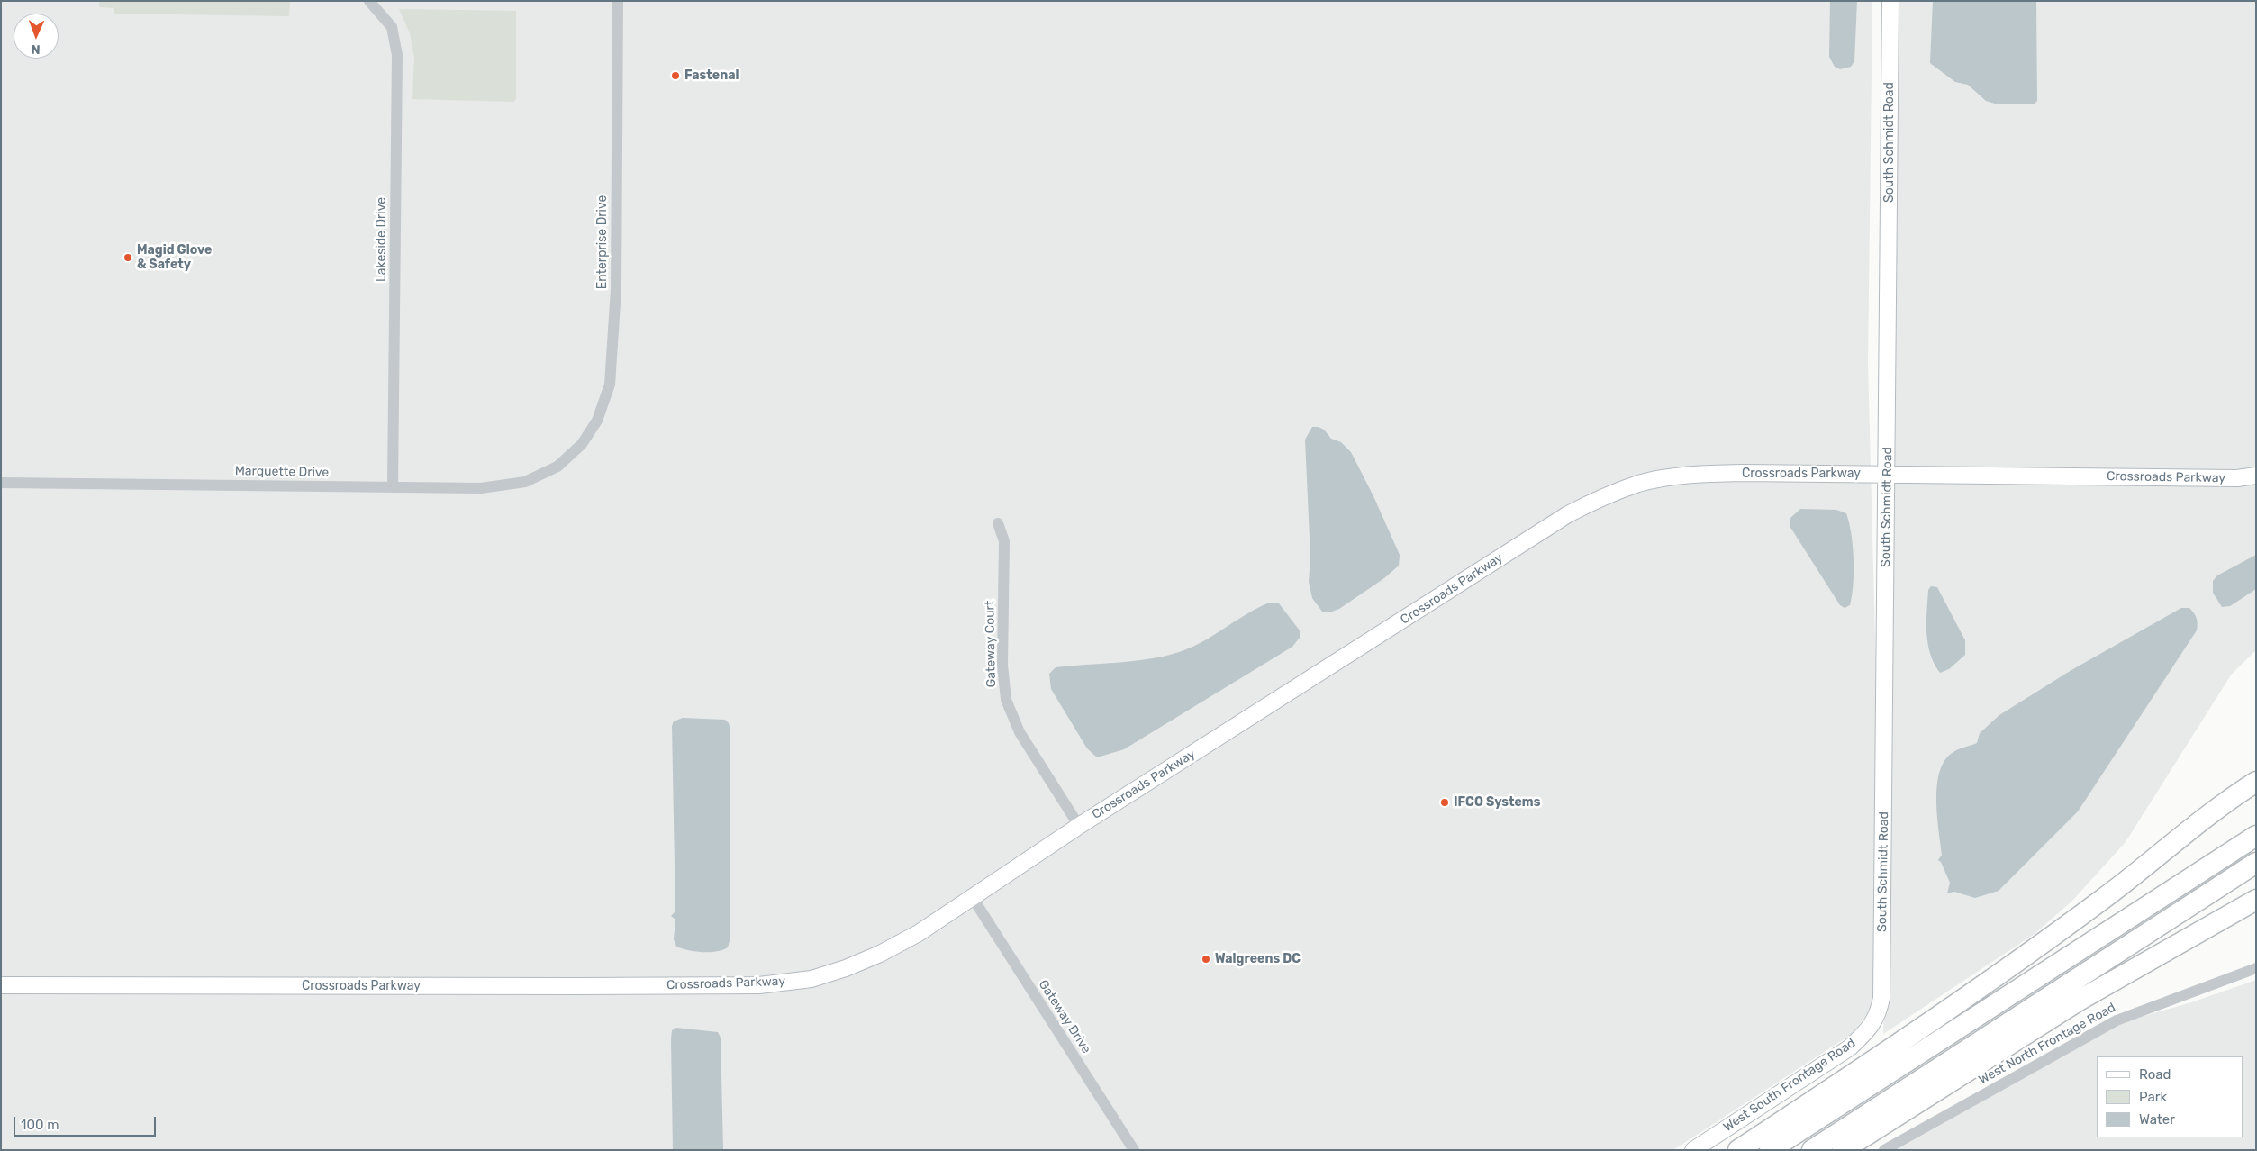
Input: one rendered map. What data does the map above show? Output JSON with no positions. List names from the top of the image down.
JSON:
{
  "streets": {
    "street": [
      "South Schmidt Road",
      "Lakeside Drive",
      "Enterprise Drive",
      "Marquette Drive",
      "Crossroads Parkway",
      "Gateway Court",
      "Gateway Drive",
      "West North Frontage Road",
      "West South Frontage Road"
    ]
  },
  "crossings": [
    ["South Schmidt Road", "Crossroads Parkway"],
    ["South Schmidt Road", "West South Frontage Road"],
    ["Lakeside Drive", "Marquette Drive"],
    ["Enterprise Drive", "Marquette Drive"],
    ["Crossroads Parkway", "Gateway Court"],
    ["Crossroads Parkway", "Gateway Drive"]
  ],
  "places": [
    "Fastenal",
    "Magid Glove & Safety",
    "IFCO Systems",
    "Walgreens DC"
  ],
  "legend": ["Road", "Park", "Water"],
  "scale_bar": "100 m",
  "north": "bottom"
}
